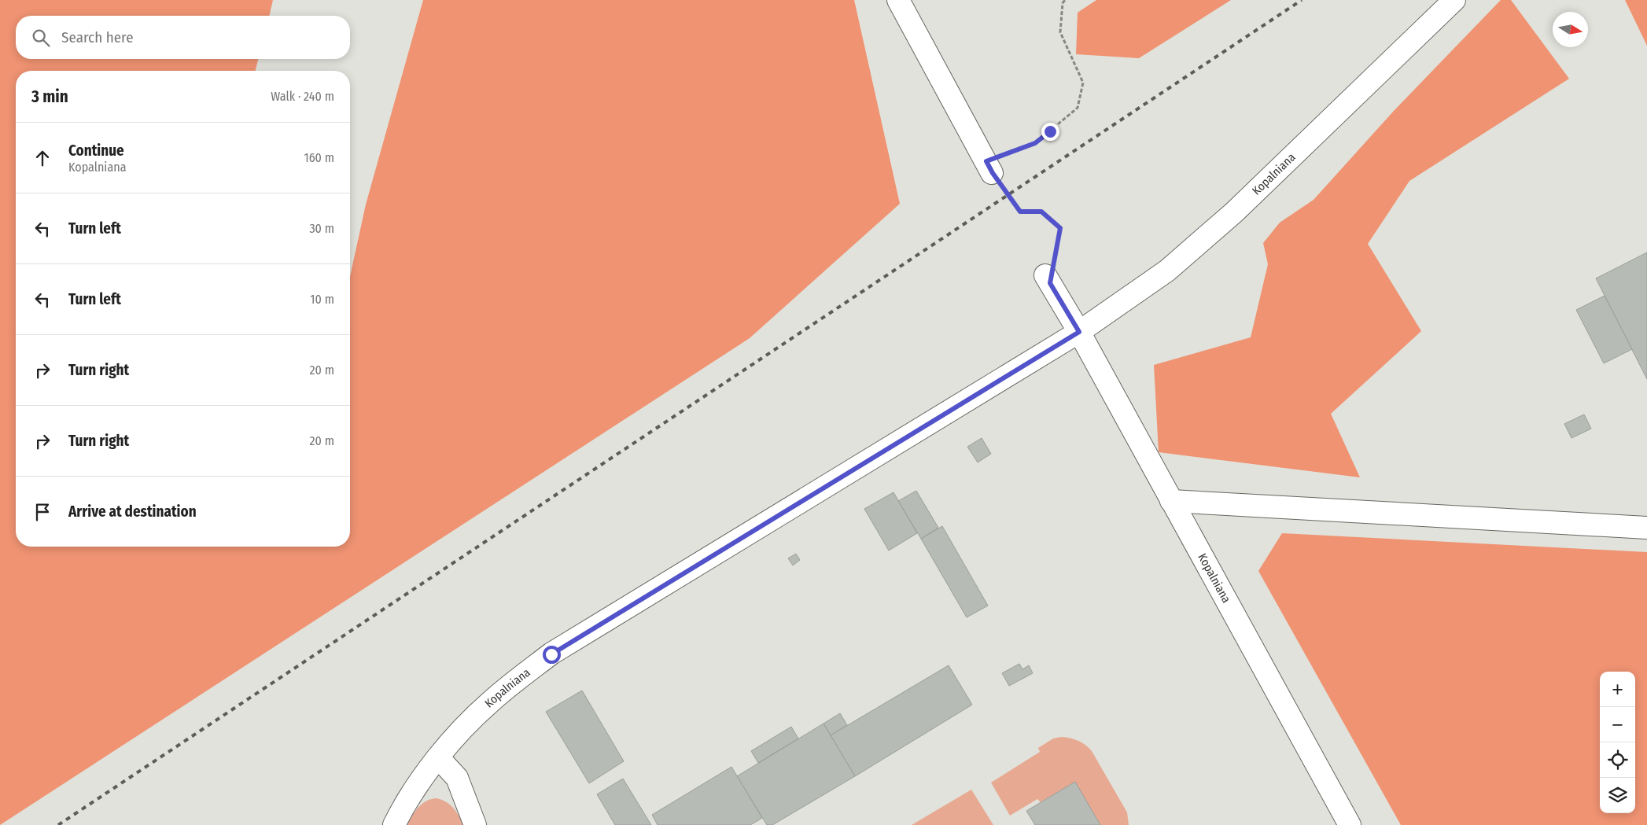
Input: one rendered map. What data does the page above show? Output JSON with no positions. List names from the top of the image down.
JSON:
{
  "streets": {
    "street": ["Kopalniana"]
  },
  "north": "right",
  "page": {
    "search": "Search here",
    "heading": ["3 min", "Walk · 240 m"],
    "list": [
      ["Continue", "Kopalniana", "160 m"],
      ["Turn left", "30 m"],
      ["Turn left", "10 m"],
      ["Turn right", "20 m"],
      ["Turn right", "20 m"],
      "Arrive at destination"
    ],
    "map_buttons": ["+", "−"]
  }
}
